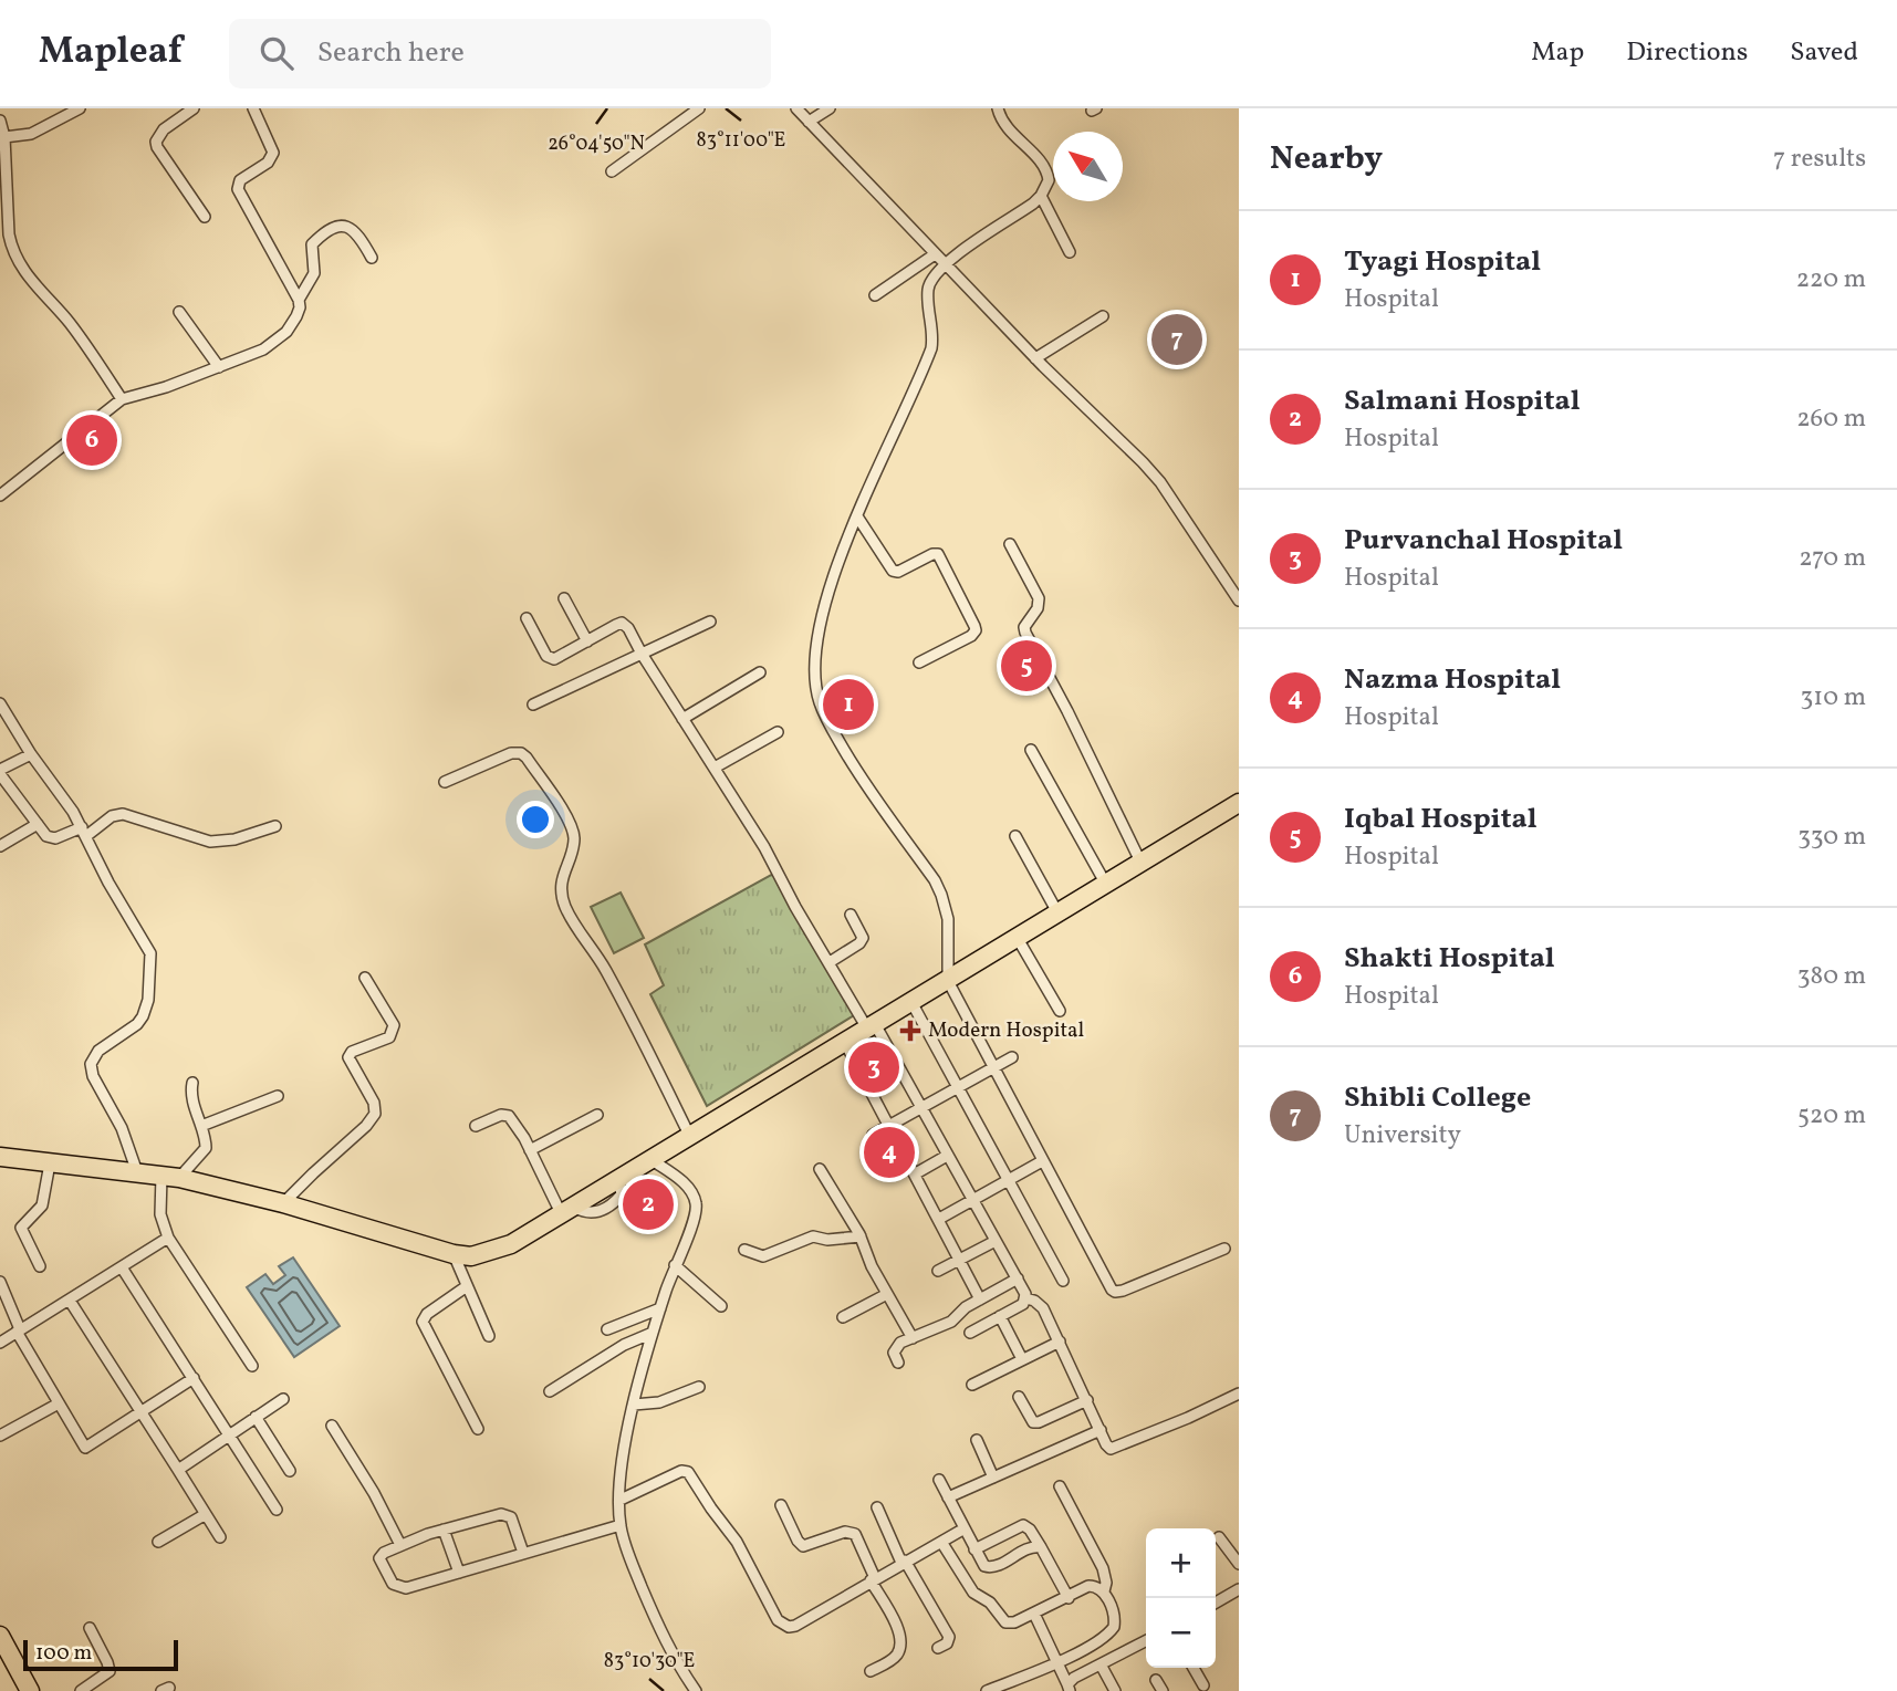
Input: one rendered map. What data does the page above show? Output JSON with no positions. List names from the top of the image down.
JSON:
{
  "places": {
    "health": ["Modern Hospital"]
  },
  "scale_bar": "100 m",
  "north": "top left",
  "page": {
    "header": "Mapleaf",
    "search": "Search here",
    "nav": ["Map", "Directions", "Saved"],
    "heading": ["Nearby", "7 results"],
    "list": [
      {
        "mark": "1",
        "name": "Tyagi Hospital",
        "note": "Hospital",
        "value": "220 m"
      },
      {
        "mark": "2",
        "name": "Salmani Hospital",
        "note": "Hospital",
        "value": "260 m"
      },
      {
        "mark": "3",
        "name": "Purvanchal Hospital",
        "note": "Hospital",
        "value": "270 m"
      },
      {
        "mark": "4",
        "name": "Nazma Hospital",
        "note": "Hospital",
        "value": "310 m"
      },
      {
        "mark": "5",
        "name": "Iqbal Hospital",
        "note": "Hospital",
        "value": "330 m"
      },
      {
        "mark": "6",
        "name": "Shakti Hospital",
        "note": "Hospital",
        "value": "380 m"
      },
      {
        "mark": "7",
        "name": "Shibli College",
        "note": "University",
        "value": "520 m"
      }
    ],
    "pins": [
      "7",
      "6",
      "5",
      "1",
      "3",
      "4",
      "2"
    ],
    "map_buttons": ["+", "−"],
    "scale": "100 m"
  },
  "coordinates": ["83°11'00\"E", "26°04'50\"N", "83°10'30\"E"]
}
